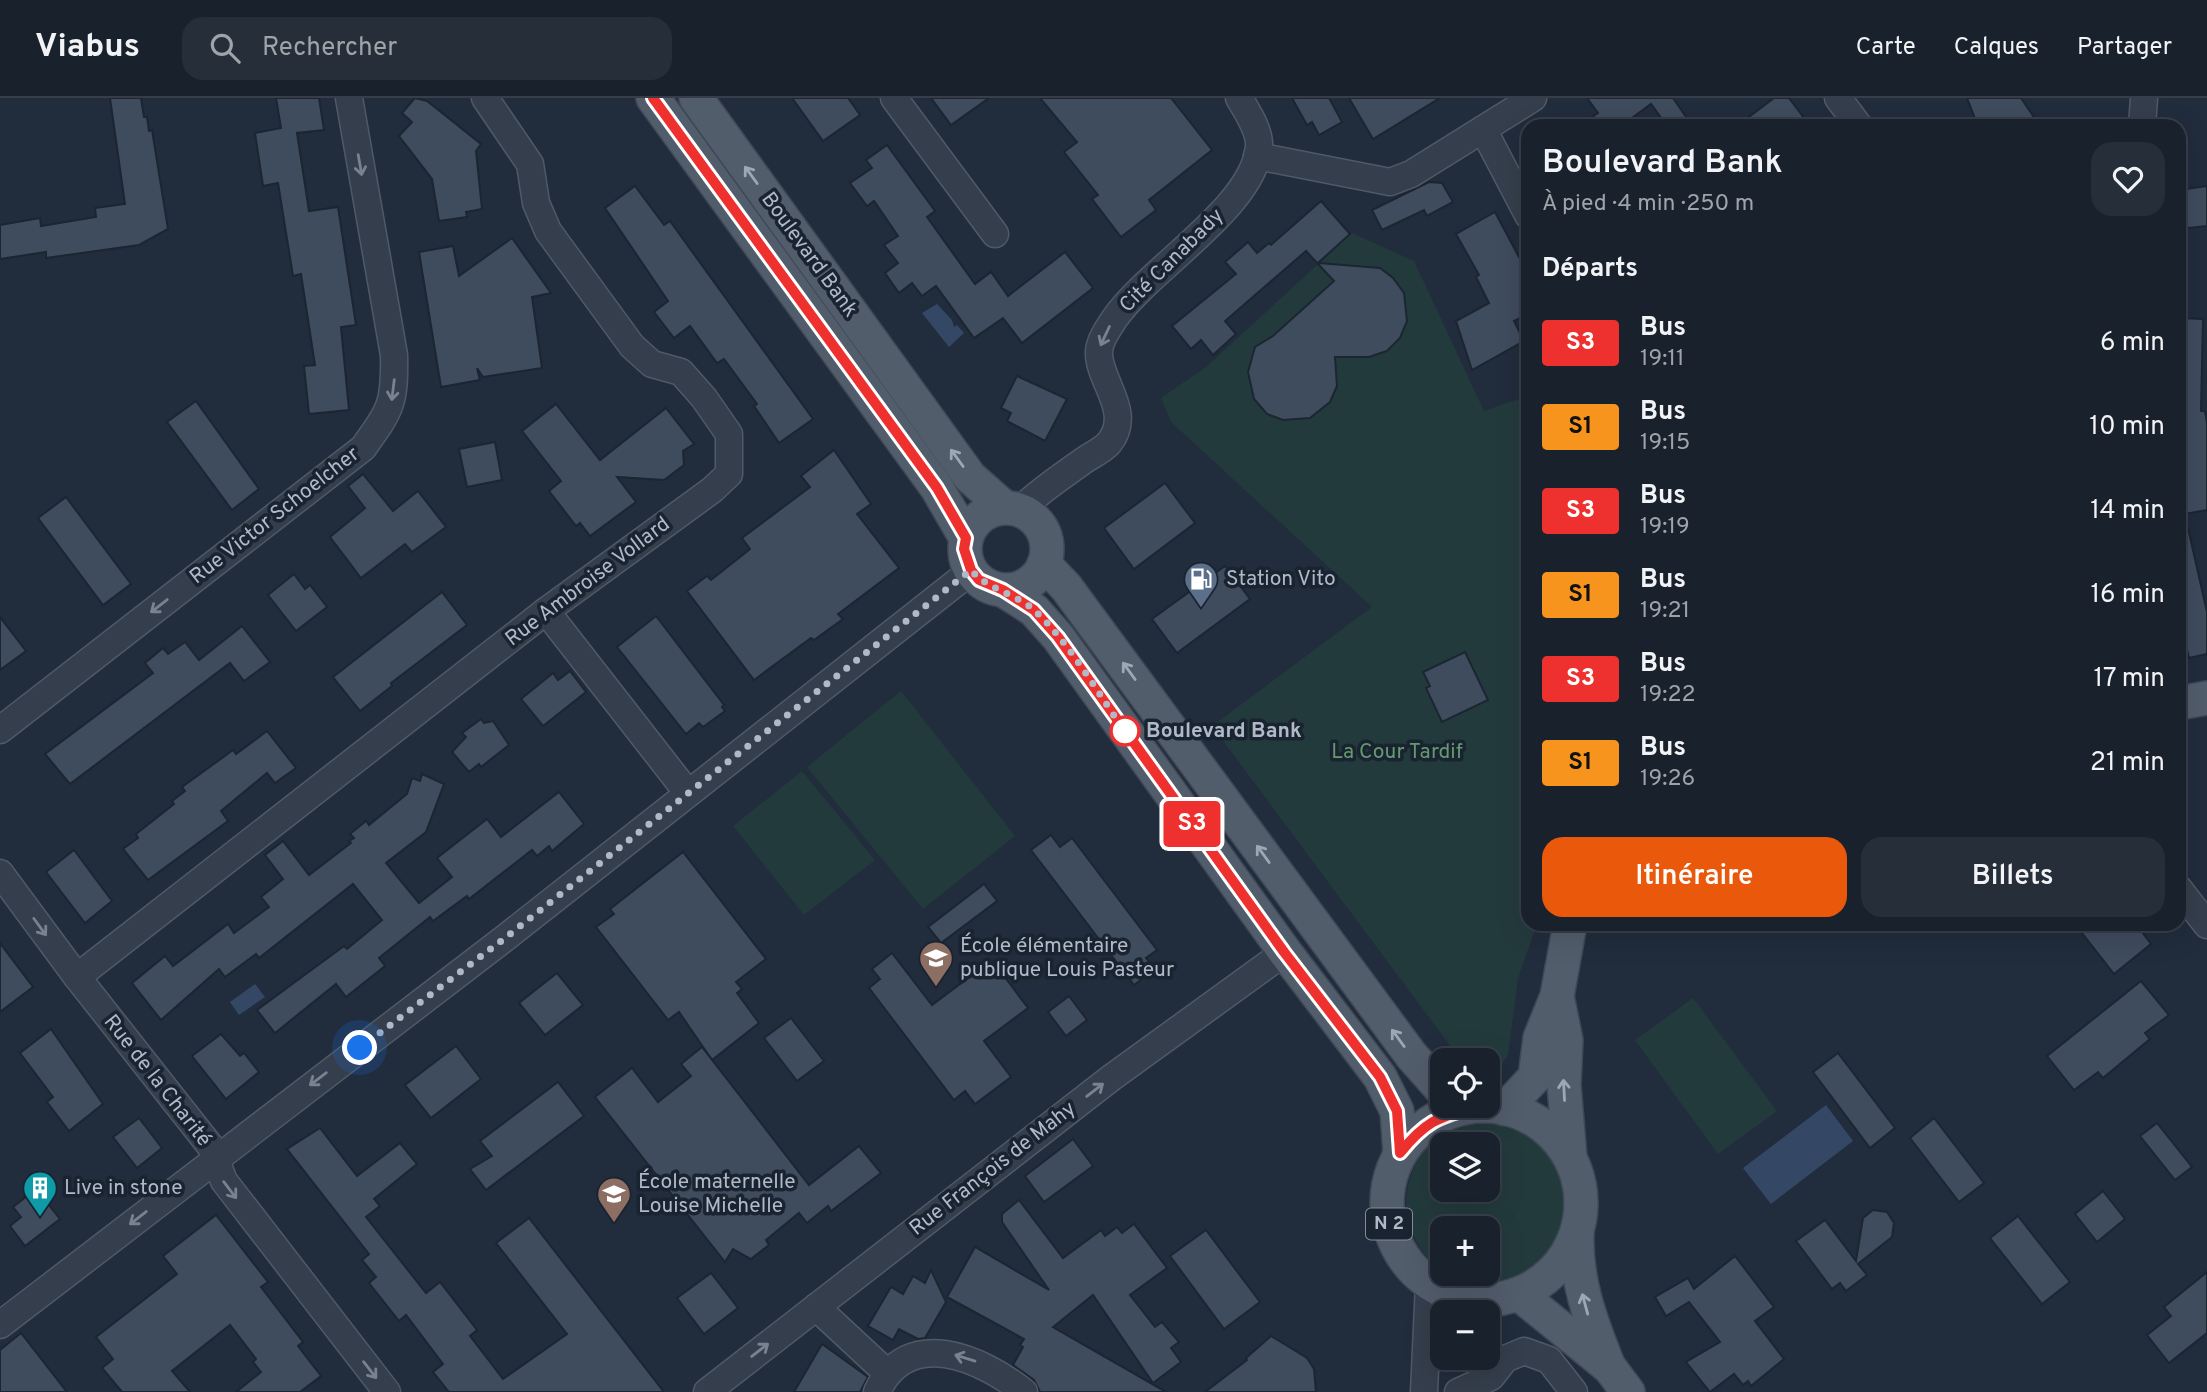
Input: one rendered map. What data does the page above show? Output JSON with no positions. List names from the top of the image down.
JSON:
{
  "streets": {
    "main road": ["Boulevard Bank", "N 2"],
    "street": [
      "Cité Canabady",
      "Rue Victor Schoelcher",
      "Rue Ambroise Vollard",
      "Rue de la Charité",
      "Rue François de Mahy"
    ]
  },
  "crossings": [
    ["Boulevard Bank", "Cité Canabady"],
    ["Boulevard Bank", "N 2"],
    ["Cité Canabady", "N 2"],
    ["Rue Ambroise Vollard", "Rue de la Charité"],
    ["Rue François de Mahy", "N 2"]
  ],
  "one_way": [
    "Cité Canabady",
    "Rue Victor Schoelcher",
    "Rue de la Charité",
    "Rue François de Mahy"
  ],
  "parks": ["La Cour Tardif"],
  "places": {
    "fuel station": ["Station Vito"],
    "other": ["Boulevard Bank"],
    "school or university": ["École élémentaire publique Louis Pasteur", "École maternelle Louise Michelle"],
    "building": ["Live in stone"]
  },
  "lines": ["bus line S3"],
  "page": {
    "header": "Viabus",
    "search": "Rechercher",
    "nav": ["Carte", "Calques", "Partager"],
    "on_map": "S3",
    "heading": [
      ["Boulevard Bank", "À pied · 4 min · 250 m"],
      "Départs"
    ],
    "list": [
      {
        "mark": "S3",
        "name": "Bus",
        "note": "19:11",
        "value": "6 min"
      },
      {
        "mark": "S1",
        "name": "Bus",
        "note": "19:15",
        "value": "10 min"
      },
      {
        "mark": "S3",
        "name": "Bus",
        "note": "19:19",
        "value": "14 min"
      },
      {
        "mark": "S1",
        "name": "Bus",
        "note": "19:21",
        "value": "16 min"
      },
      {
        "mark": "S3",
        "name": "Bus",
        "note": "19:22",
        "value": "17 min"
      },
      {
        "mark": "S1",
        "name": "Bus",
        "note": "19:26",
        "value": "21 min"
      }
    ],
    "buttons": ["Itinéraire", "Billets"],
    "map_buttons": ["+", "−"]
  }
}
